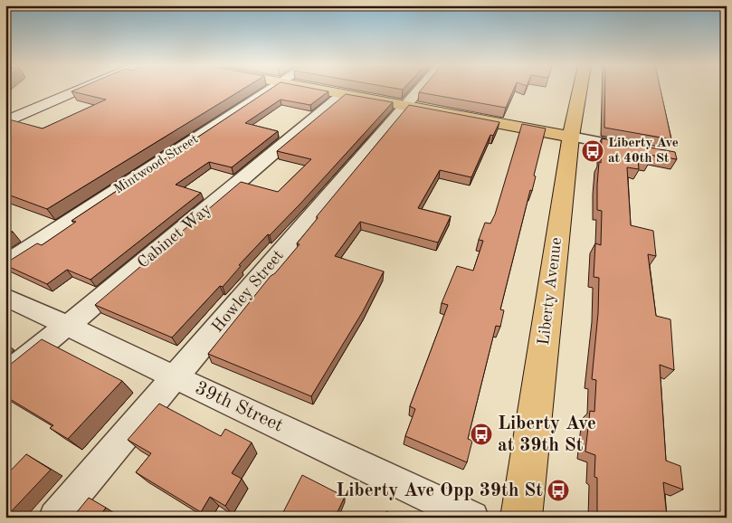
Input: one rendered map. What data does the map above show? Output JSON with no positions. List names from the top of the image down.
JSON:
{
  "streets": {
    "main road": ["Liberty Avenue"],
    "street": [
      "Mintwood Street",
      "Cabinet Way",
      "Howley Street",
      "39th Street"
    ]
  },
  "crossings": [
    ["Cabinet Way", "39th Street"],
    ["Howley Street", "39th Street"]
  ],
  "places": {
    "bus stop": ["Liberty Ave at 40th St", "Liberty Ave at 39th St", "Liberty Ave Opp 39th St"]
  }
}
